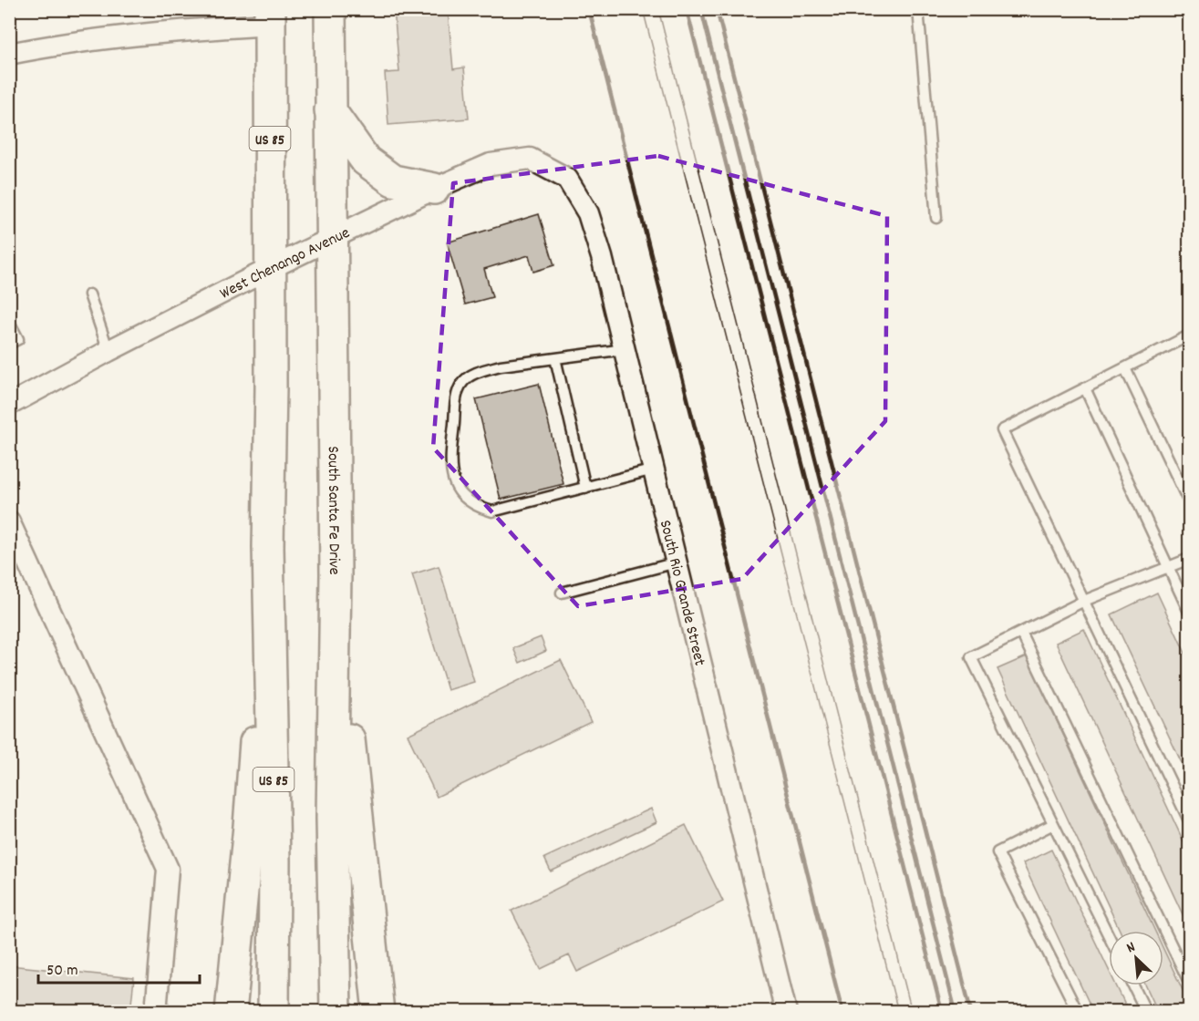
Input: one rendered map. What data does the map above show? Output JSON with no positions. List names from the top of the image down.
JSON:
{
  "streets": {
    "highway": ["US 85", "South Santa Fe Drive"],
    "street": ["West Chenango Avenue", "South Rio Grande Street"]
  },
  "crossings": [
    ["US 85", "West Chenango Avenue"],
    ["West Chenango Avenue", "South Santa Fe Drive"],
    ["West Chenango Avenue", "South Rio Grande Street"]
  ],
  "scale_bar": "50 m",
  "north": "top left"
}
